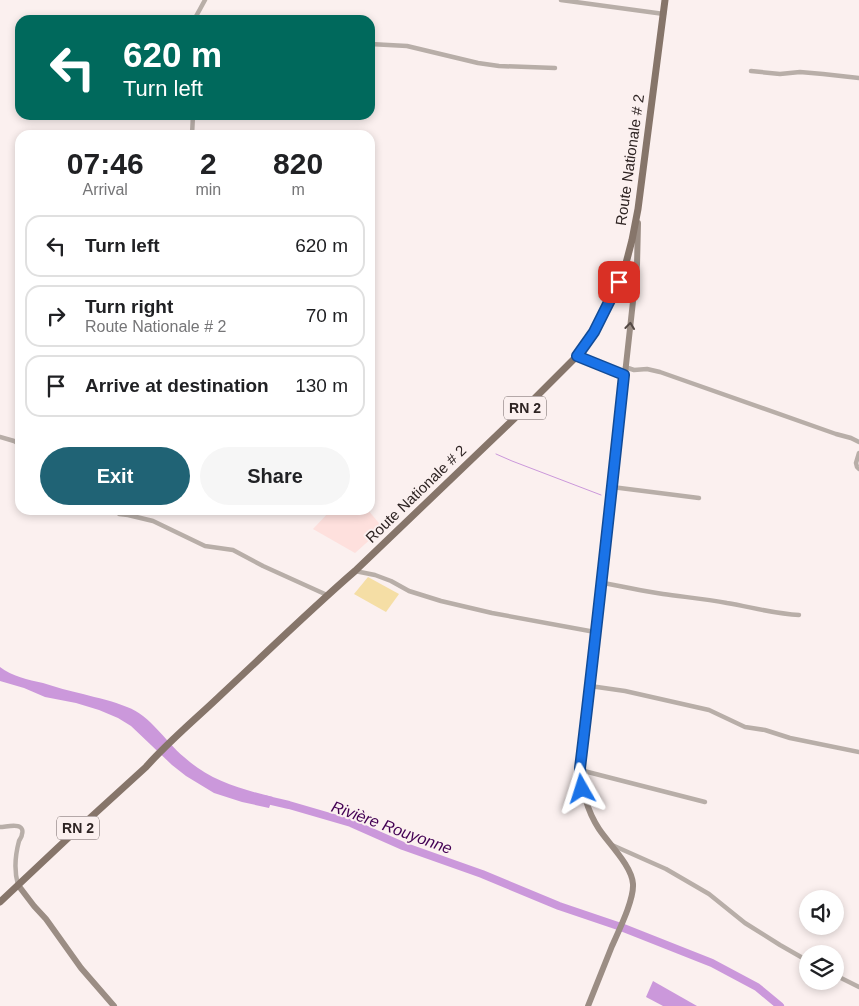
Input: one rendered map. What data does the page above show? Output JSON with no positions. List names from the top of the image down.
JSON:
{
  "streets": {
    "main road": ["Route Nationale # 2", "RN 2"]
  },
  "water": ["Rivière Rouyonne"],
  "page": {
    "turn": ["620 m", "Turn left"],
    "eta": [
      "07:46",
      "Arrival",
      "2",
      "min",
      "820",
      "m"
    ],
    "list": [
      {
        "name": "Turn left",
        "value": "620 m"
      },
      {
        "name": "Turn right",
        "note": "Route Nationale # 2",
        "value": "70 m"
      },
      {
        "name": "Arrive at destination",
        "value": "130 m"
      }
    ],
    "buttons": ["Exit", "Share"]
  }
}
